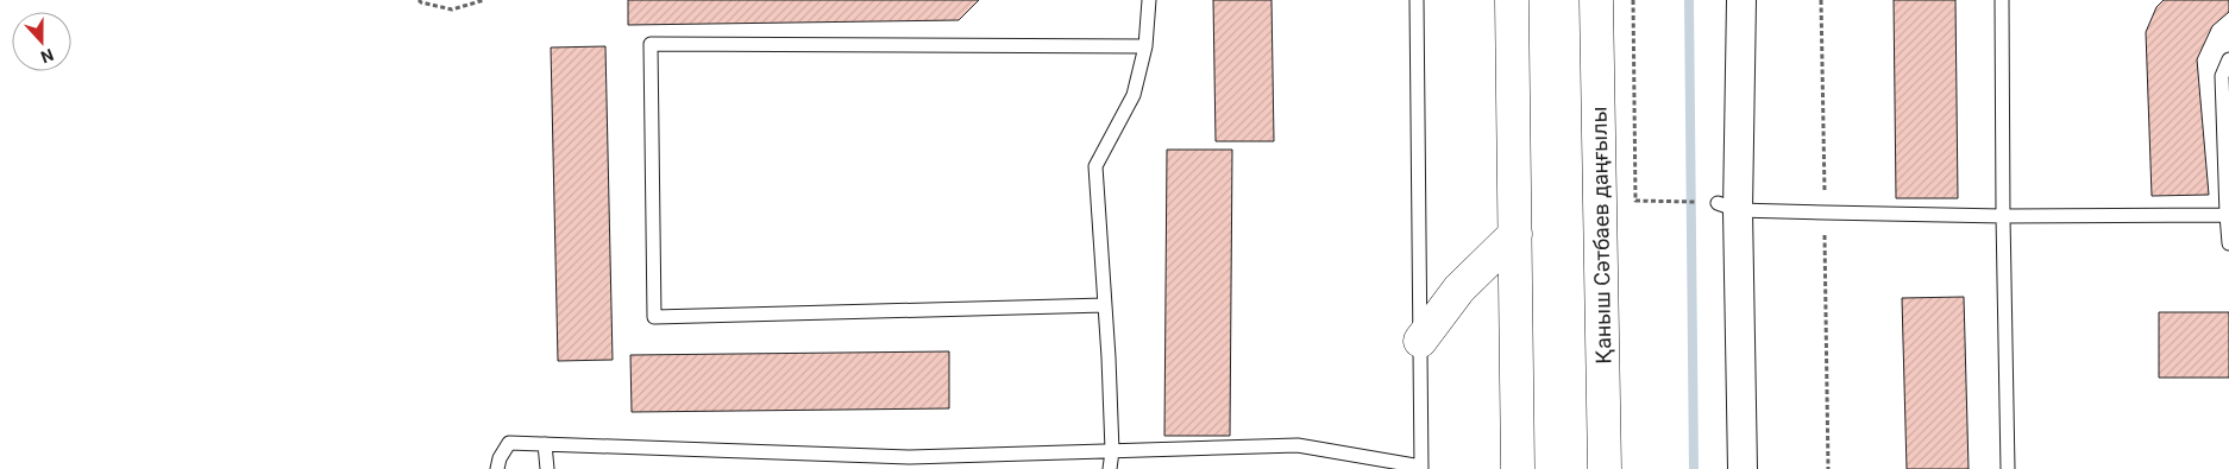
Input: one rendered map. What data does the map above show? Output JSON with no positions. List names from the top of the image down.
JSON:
{
  "streets": {
    "main road": ["Қаныш Сәтбаев даңғылы"]
  },
  "north": "bottom"
}
